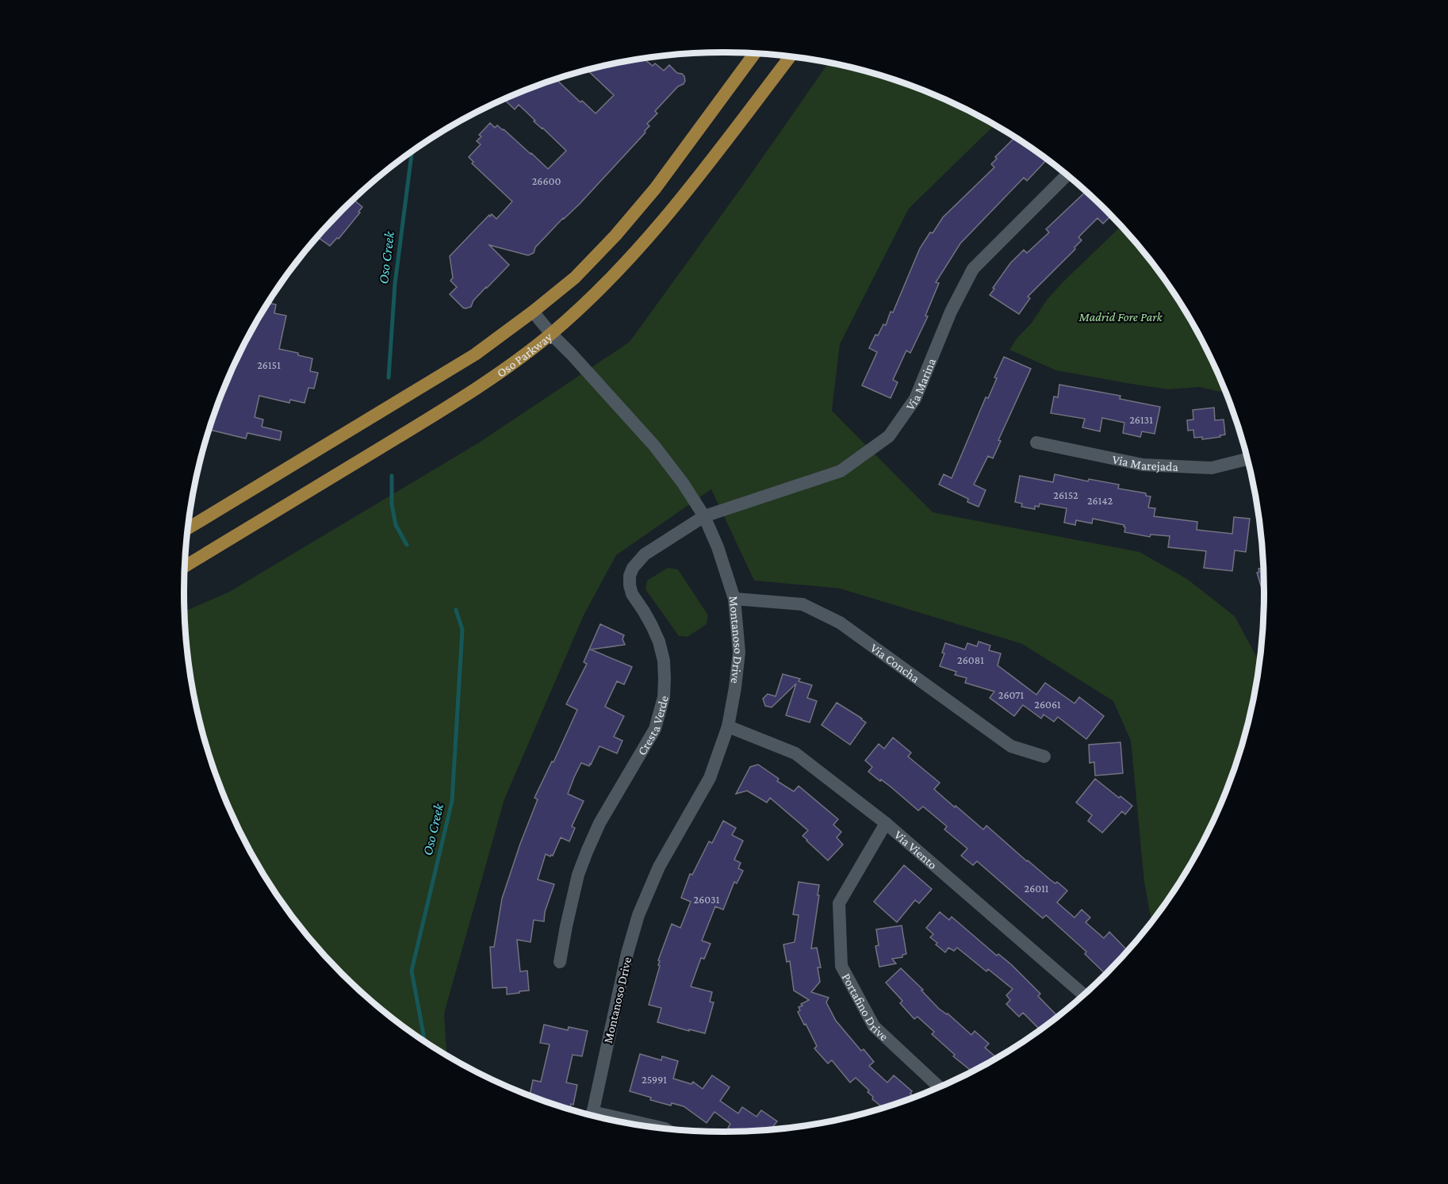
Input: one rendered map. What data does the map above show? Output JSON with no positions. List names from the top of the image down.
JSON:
{
  "streets": {
    "main road": ["Oso Parkway"],
    "street": [
      "Via Marina",
      "Via Marejada",
      "Montanoso Drive",
      "Via Concha",
      "Cresta Verde",
      "Via Viento",
      "Portafino Drive"
    ]
  },
  "crossings": [
    ["Oso Parkway", "Montanoso Drive"],
    ["Via Marina", "Montanoso Drive"],
    ["Via Marina", "Cresta Verde"],
    ["Montanoso Drive", "Via Concha"],
    ["Montanoso Drive", "Cresta Verde"],
    ["Montanoso Drive", "Via Viento"],
    ["Via Viento", "Portafino Drive"]
  ],
  "water": ["Oso Creek"],
  "parks": ["Madrid Fore Park"],
  "house_numbers": [
    "26600",
    "26151",
    "26131",
    "26152",
    "26142",
    "26081",
    "26071",
    "26061",
    "26011",
    "26031",
    "25991"
  ]
}
